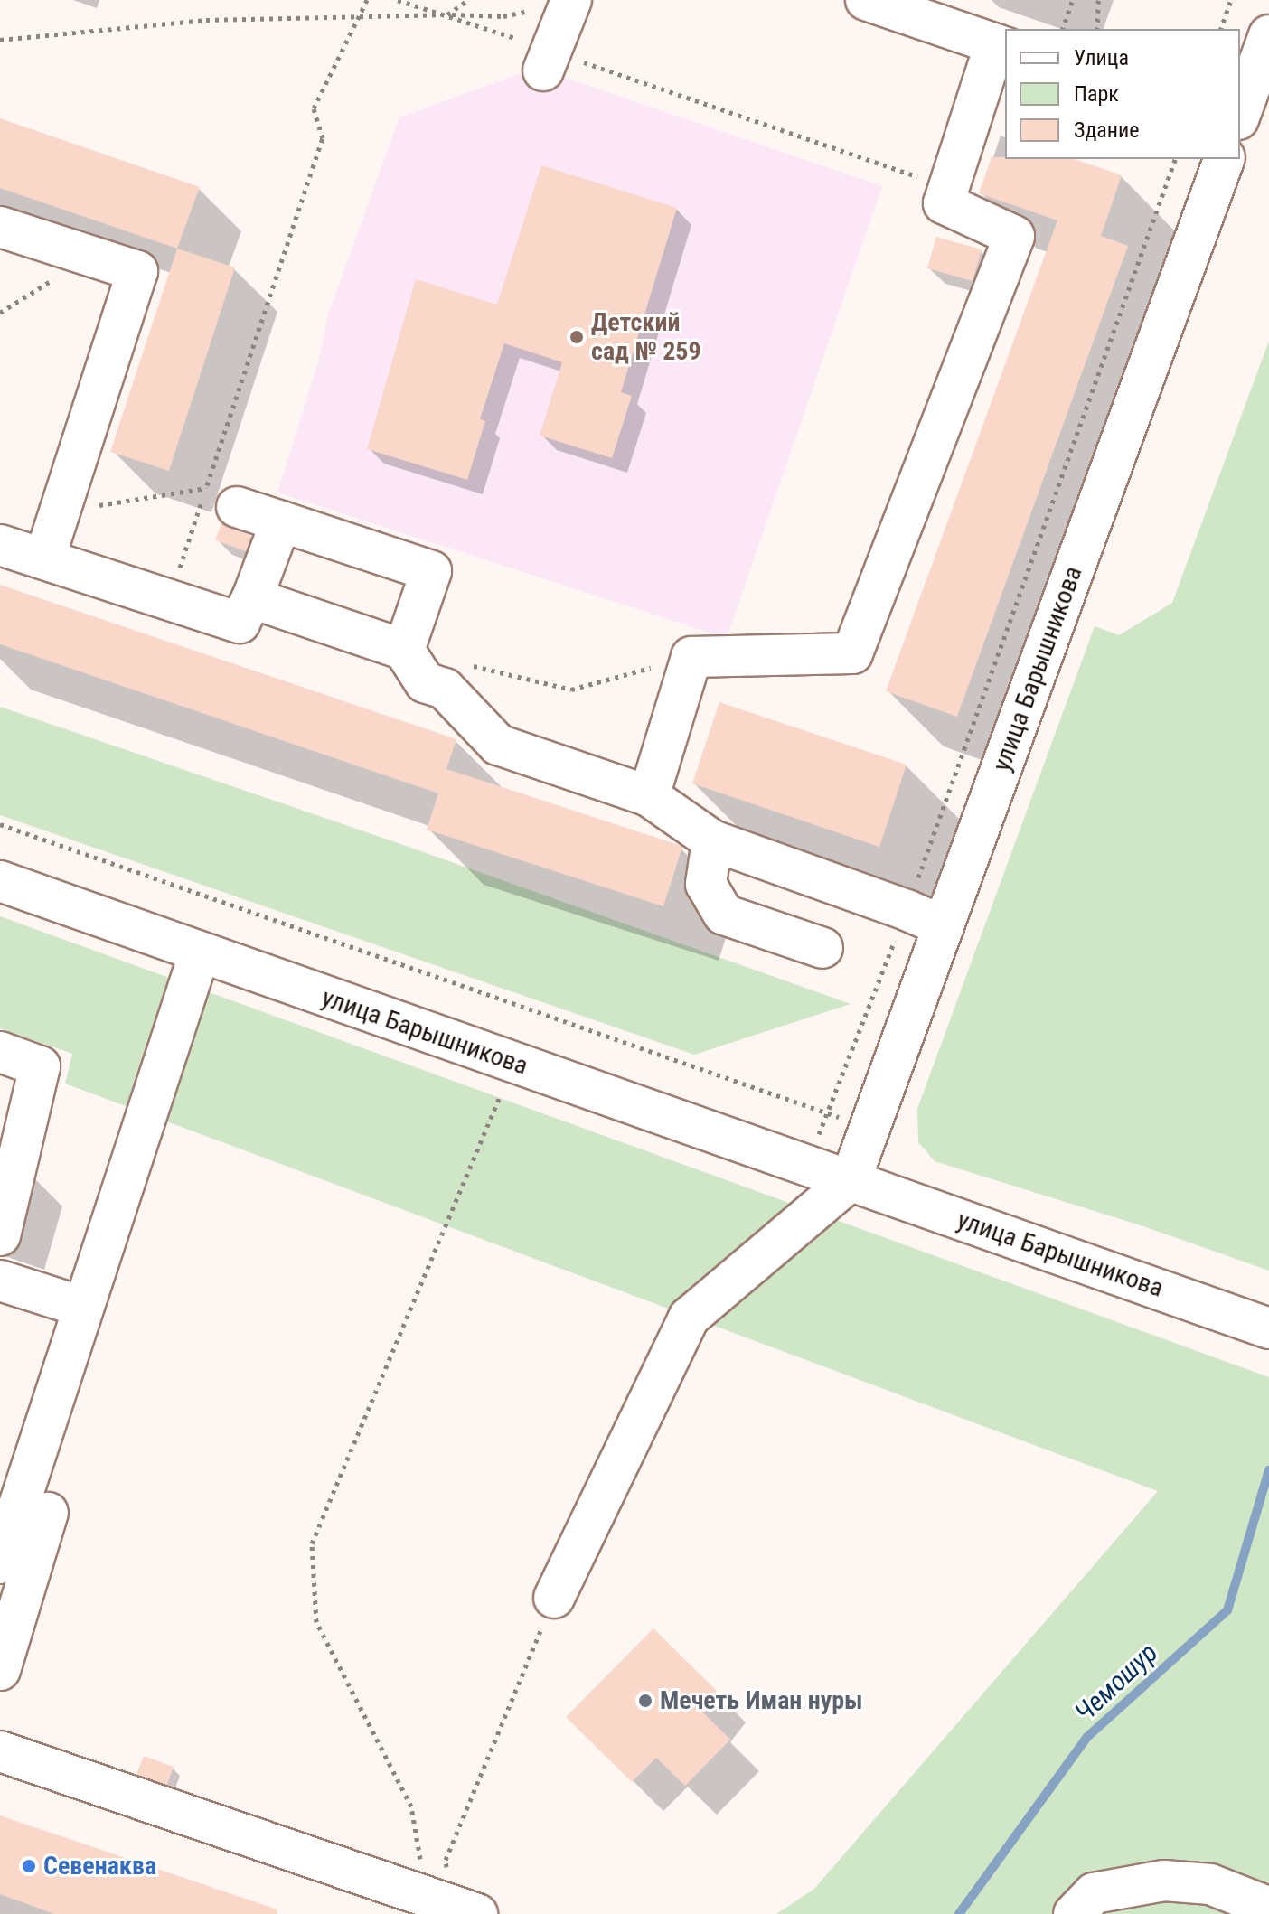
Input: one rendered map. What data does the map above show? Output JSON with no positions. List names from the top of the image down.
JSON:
{
  "streets": {
    "street": ["улица Барышникова"]
  },
  "water": ["Чемошур"],
  "places": ["Детский сад № 259", "Мечеть Иман нуры", "Севенаква"],
  "legend": ["Улица", "Парк", "Здание"]
}
